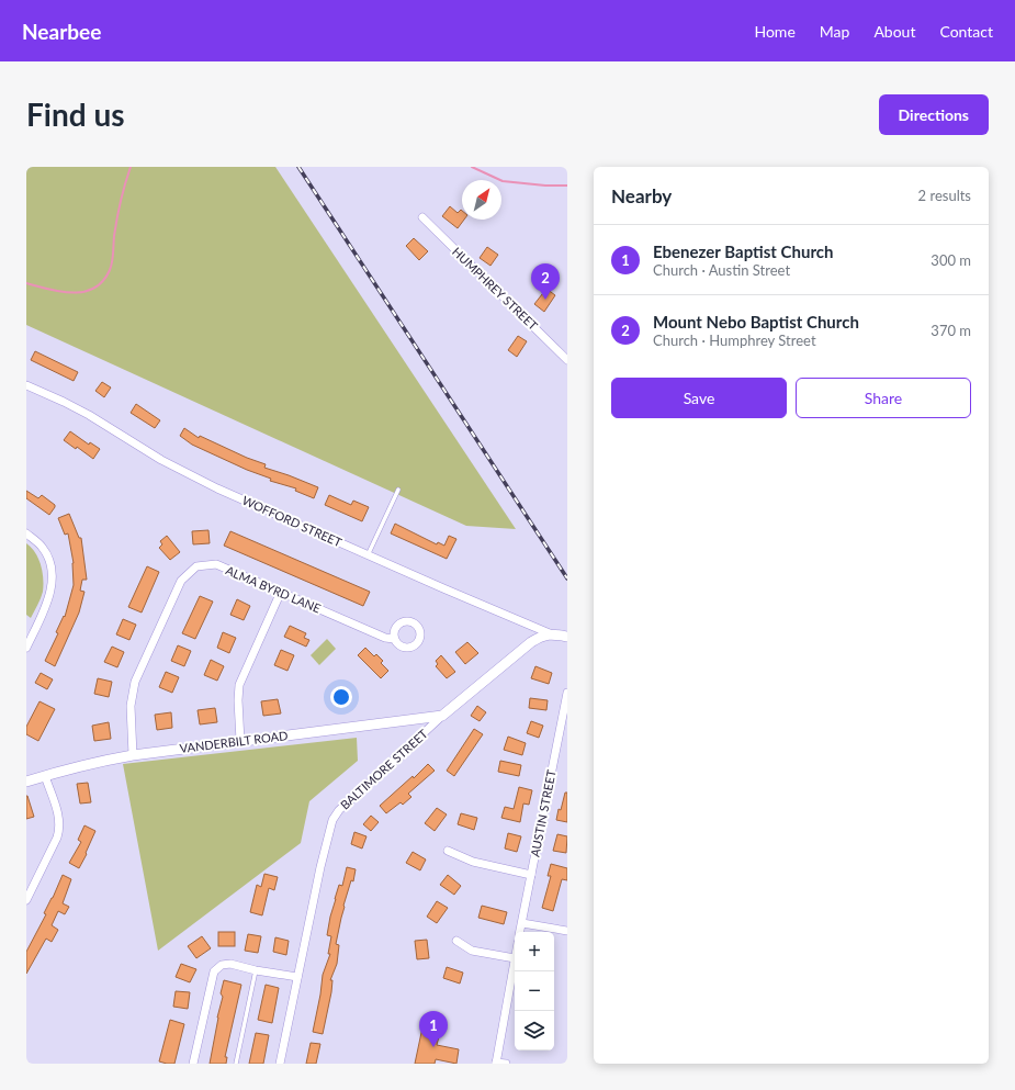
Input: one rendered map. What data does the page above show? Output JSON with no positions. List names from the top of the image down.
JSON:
{
  "streets": {
    "street": [
      "HUMPHREY STREET",
      "WOFFORD STREET",
      "ALMA BYRD LANE",
      "VANDERBILT ROAD",
      "BALTIMORE STREET",
      "AUSTIN STREET"
    ]
  },
  "crossings": [
    ["WOFFORD STREET", "BALTIMORE STREET"],
    ["ALMA BYRD LANE", "VANDERBILT ROAD"],
    ["VANDERBILT ROAD", "BALTIMORE STREET"]
  ],
  "north": "top right",
  "page": {
    "header": "Nearbee",
    "nav": [
      "Home",
      "Map",
      "About",
      "Contact"
    ],
    "buttons": [
      "Directions",
      ["Save", "Share"]
    ],
    "title": "Find us",
    "heading": ["Nearby", "2 results"],
    "list": [
      {
        "mark": "1",
        "name": "Ebenezer Baptist Church",
        "note": "Church · Austin Street",
        "value": "300 m"
      },
      {
        "mark": "2",
        "name": "Mount Nebo Baptist Church",
        "note": "Church · Humphrey Street",
        "value": "370 m"
      }
    ],
    "pins": ["2", "1"],
    "map_buttons": ["+", "−"]
  }
}
